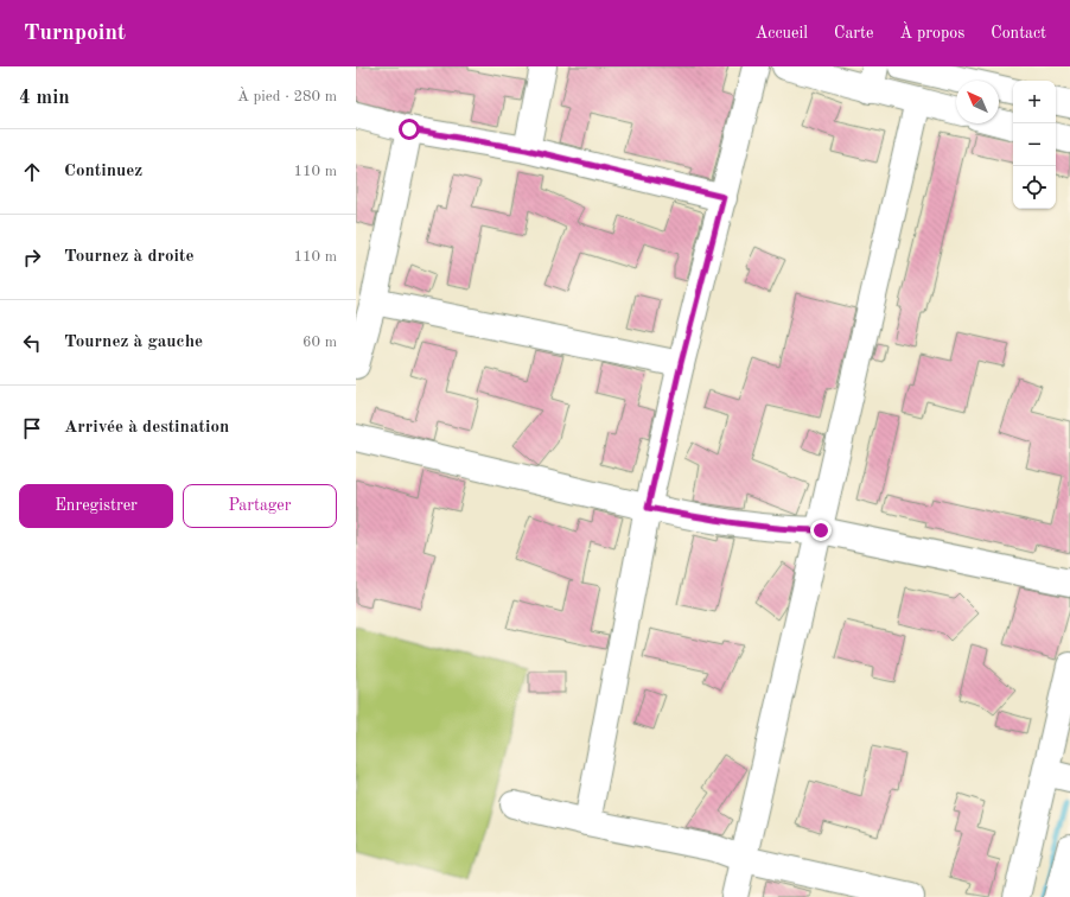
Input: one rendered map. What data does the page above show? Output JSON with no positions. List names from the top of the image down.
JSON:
{
  "north": "top left",
  "page": {
    "header": "Turnpoint",
    "nav": [
      "Accueil",
      "Carte",
      "À propos",
      "Contact"
    ],
    "heading": ["4 min", "À pied · 280 m"],
    "map_buttons": ["+", "−"],
    "list": [
      ["Continuez", "110 m"],
      ["Tournez à droite", "110 m"],
      ["Tournez à gauche", "60 m"],
      "Arrivée à destination"
    ],
    "buttons": ["Enregistrer", "Partager"]
  }
}
